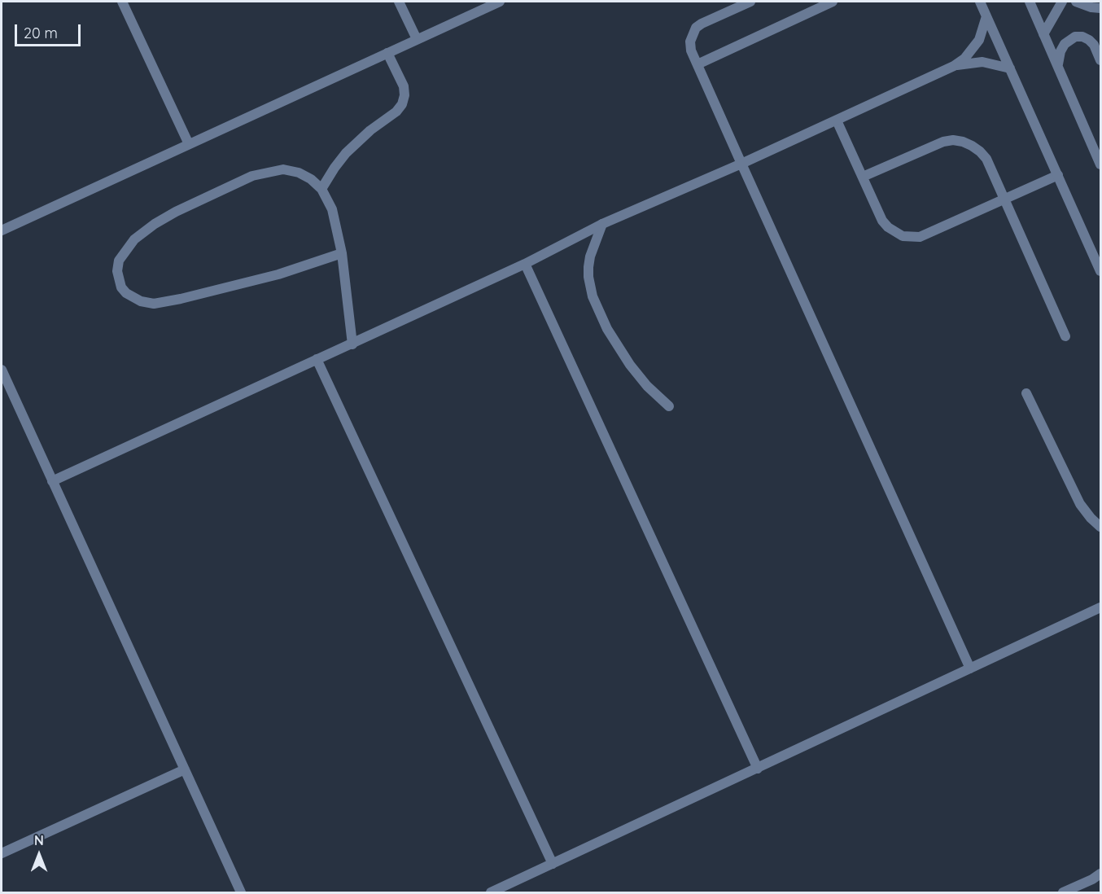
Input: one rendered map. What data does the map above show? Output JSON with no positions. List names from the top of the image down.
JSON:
{
  "scale_bar": "20 m",
  "north": "top"
}
